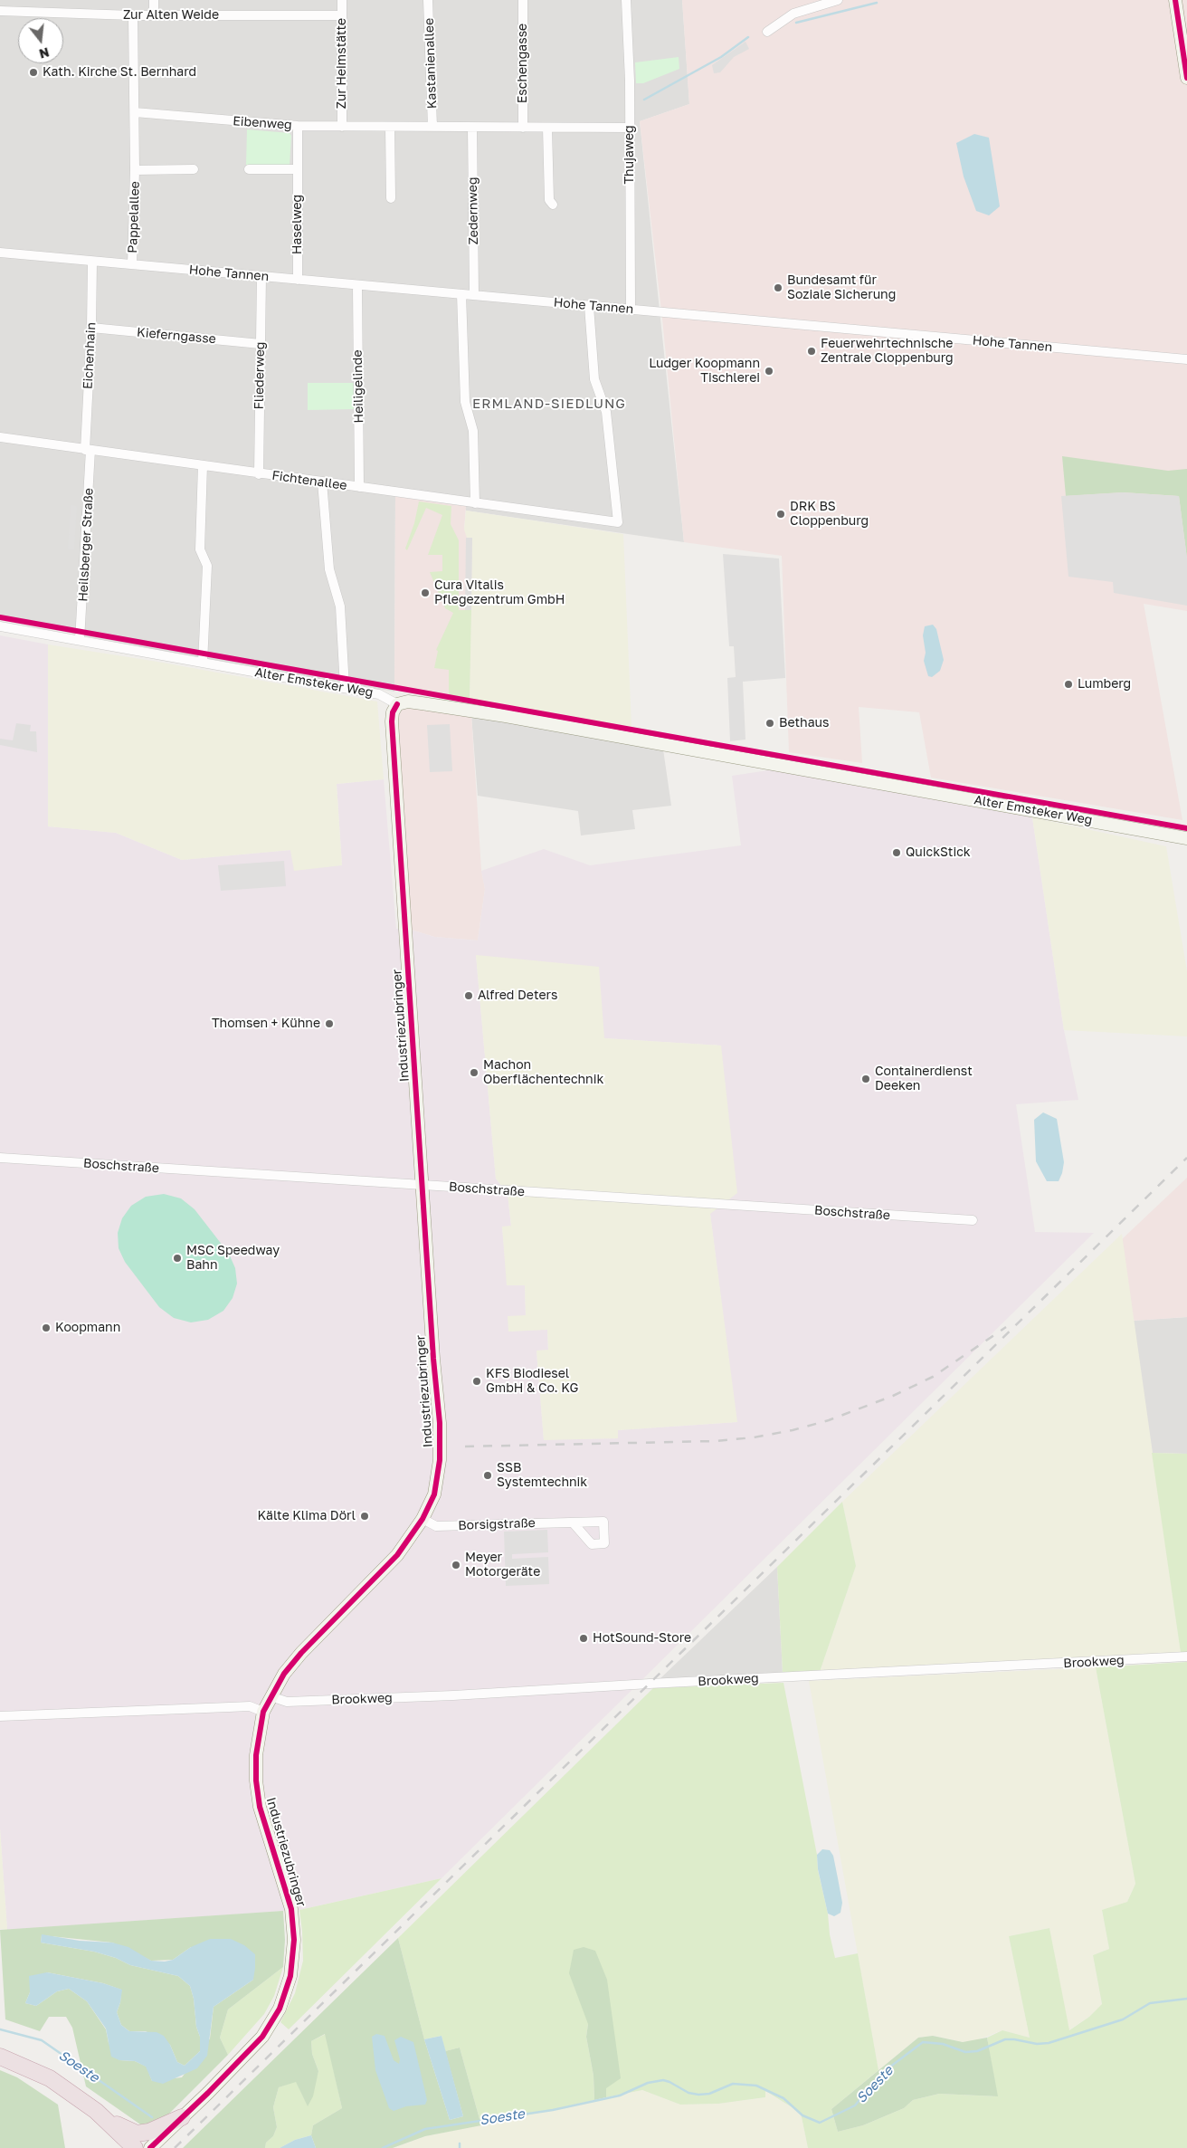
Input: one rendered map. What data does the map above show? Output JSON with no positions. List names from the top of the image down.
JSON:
{
  "streets": {
    "street": [
      "Zur Alten Weide",
      "Zur Heimstätte",
      "Kastanienallee",
      "Eschengasse",
      "Eibenweg",
      "Thujaweg",
      "Zedernweg",
      "Pappelallee",
      "Haselweg",
      "Hohe Tannen",
      "Kieferngasse",
      "Eichenhain",
      "Fliederweg",
      "Heiligelinde",
      "Fichtenallee",
      "Heilsberger Straße",
      "Alter Emsteker Weg",
      "Industriezubringer",
      "Boschstraße",
      "Borsigstraße",
      "Brookweg"
    ]
  },
  "crossings": [
    ["Zur Alten Weide", "Zur Heimstätte"],
    ["Zur Alten Weide", "Pappelallee"],
    ["Zur Heimstätte", "Eibenweg"],
    ["Kastanienallee", "Eibenweg"],
    ["Eschengasse", "Eibenweg"],
    ["Eibenweg", "Thujaweg"],
    ["Eibenweg", "Zedernweg"],
    ["Eibenweg", "Pappelallee"],
    ["Eibenweg", "Haselweg"],
    ["Thujaweg", "Hohe Tannen"],
    ["Zedernweg", "Hohe Tannen"],
    ["Pappelallee", "Hohe Tannen"],
    ["Haselweg", "Hohe Tannen"],
    ["Hohe Tannen", "Eichenhain"],
    ["Hohe Tannen", "Fliederweg"],
    ["Hohe Tannen", "Heiligelinde"],
    ["Hohe Tannen", "Fichtenallee"],
    ["Kieferngasse", "Eichenhain"],
    ["Kieferngasse", "Fliederweg"],
    ["Eichenhain", "Fichtenallee"],
    ["Eichenhain", "Heilsberger Straße"],
    ["Fliederweg", "Fichtenallee"],
    ["Heiligelinde", "Fichtenallee"],
    ["Fichtenallee", "Heilsberger Straße"],
    ["Heilsberger Straße", "Alter Emsteker Weg"],
    ["Alter Emsteker Weg", "Industriezubringer"],
    ["Industriezubringer", "Boschstraße"],
    ["Industriezubringer", "Borsigstraße"],
    ["Industriezubringer", "Brookweg"]
  ],
  "districts": ["ERMLAND-SIEDLUNG"],
  "water": ["Soeste"],
  "places": [
    "Kath. Kirche St. Bernhard",
    "Bundesamt für Soziale Sicherung",
    "Feuerwehrtechnische Zentrale Cloppenburg",
    "Ludger Koopmann Tischlerei",
    "DRK BS Cloppenburg",
    "Cura Vitalis Pflegezentrum GmbH",
    "Lumberg",
    "Bethaus",
    "QuickStick",
    "Alfred Deters",
    "Thomsen + Kühne",
    "Machon Oberflächentechnik",
    "Containerdienst Deeken",
    "MSC Speedway Bahn",
    "Koopmann",
    "KFS Biodiesel GmbH & Co. KG",
    "SSB Systemtechnik",
    "Kälte Klima Dörl",
    "Meyer Motorgeräte",
    "HotSound-Store"
  ],
  "north": "bottom"
}
